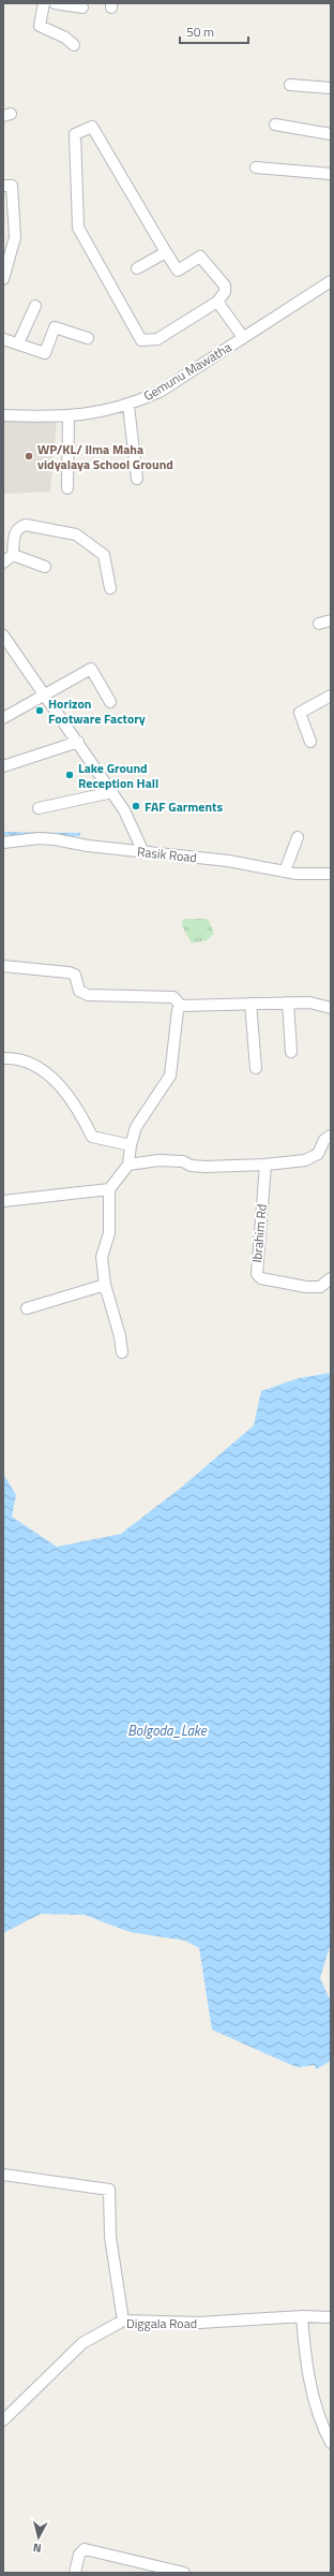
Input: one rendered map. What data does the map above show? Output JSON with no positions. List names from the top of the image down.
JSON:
{
  "streets": {
    "street": [
      "Gemunu Mawatha",
      "Rasik Road",
      "Ibrahim Rd",
      "Diggala Road"
    ]
  },
  "water": ["Bolgoda_Lake"],
  "places": [
    "WP/KL/ Ilma Maha vidyalaya School Ground",
    "Horizon Footware Factory",
    "Lake Ground Reception Hall",
    "FAF Garments"
  ],
  "scale_bar": "50 m",
  "north": "bottom"
}
